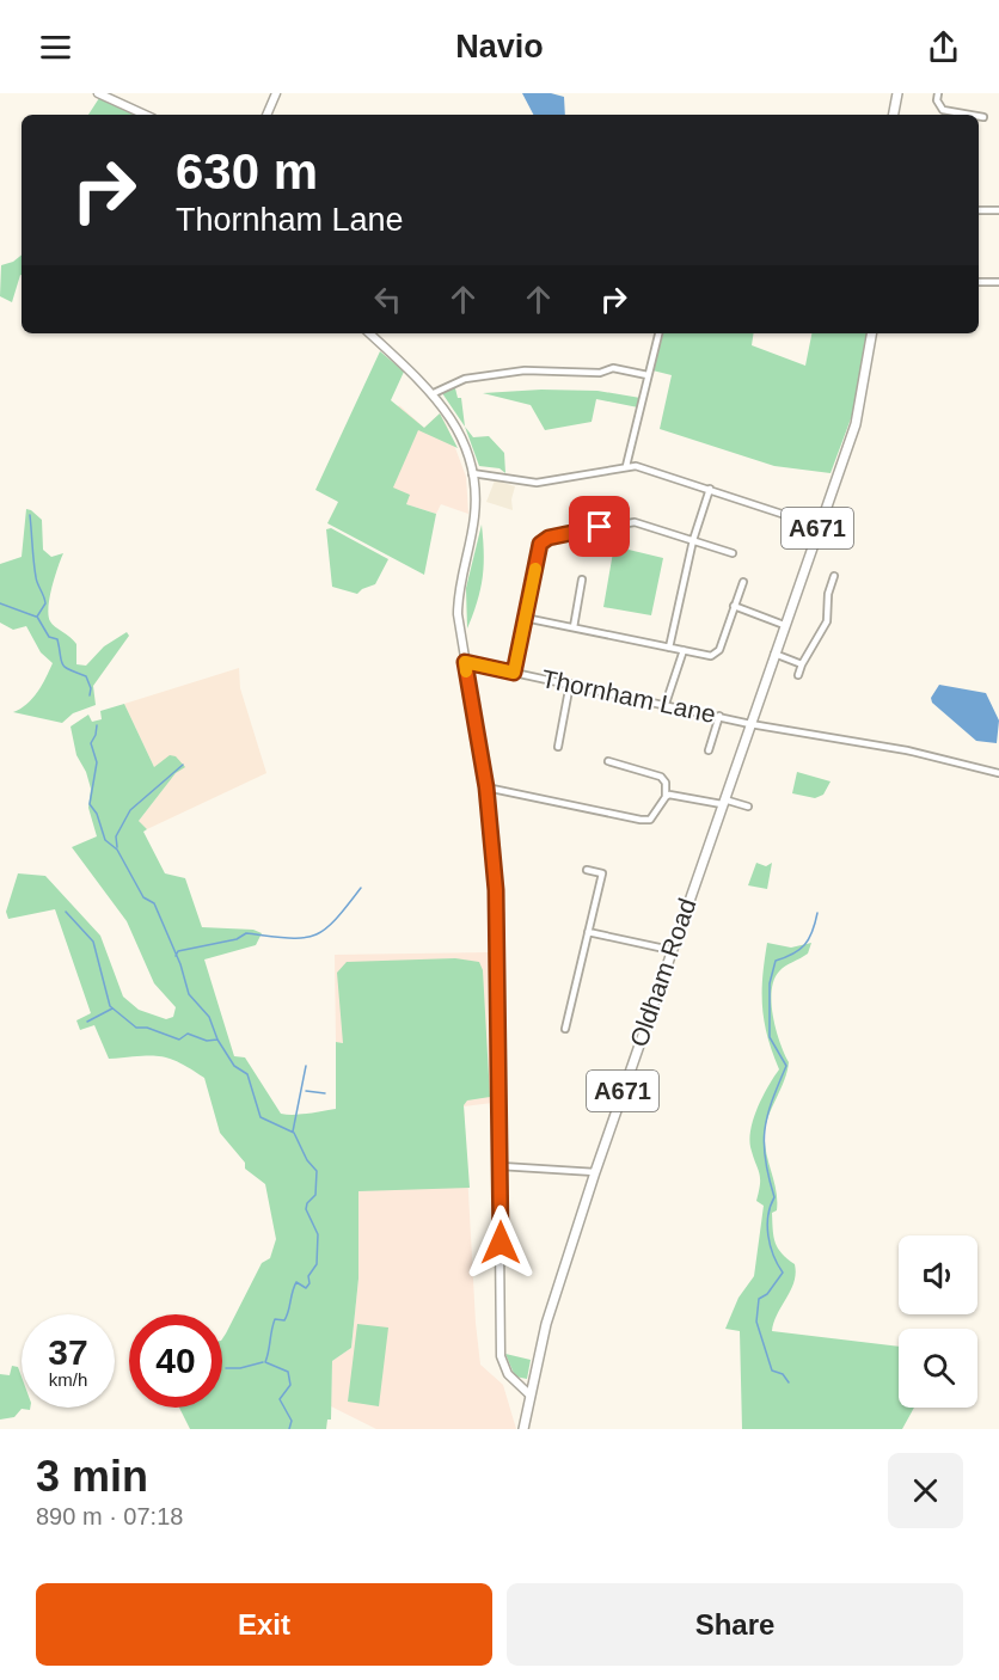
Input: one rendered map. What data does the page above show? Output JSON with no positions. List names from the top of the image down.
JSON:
{
  "streets": {
    "main road": ["A671", "Oldham Road"],
    "street": ["Thornham Lane"]
  },
  "crossings": [
    ["A671", "Thornham Lane"],
    ["A671", "Oldham Road"],
    ["Thornham Lane", "Oldham Road"]
  ],
  "page": {
    "header": "Navio",
    "turn": ["630 m", "Thornham Lane"],
    "speed": "37 km/h",
    "limit": "40",
    "heading": ["3 min", "890 m · 07:18"],
    "buttons": ["Exit", "Share"]
  }
}
